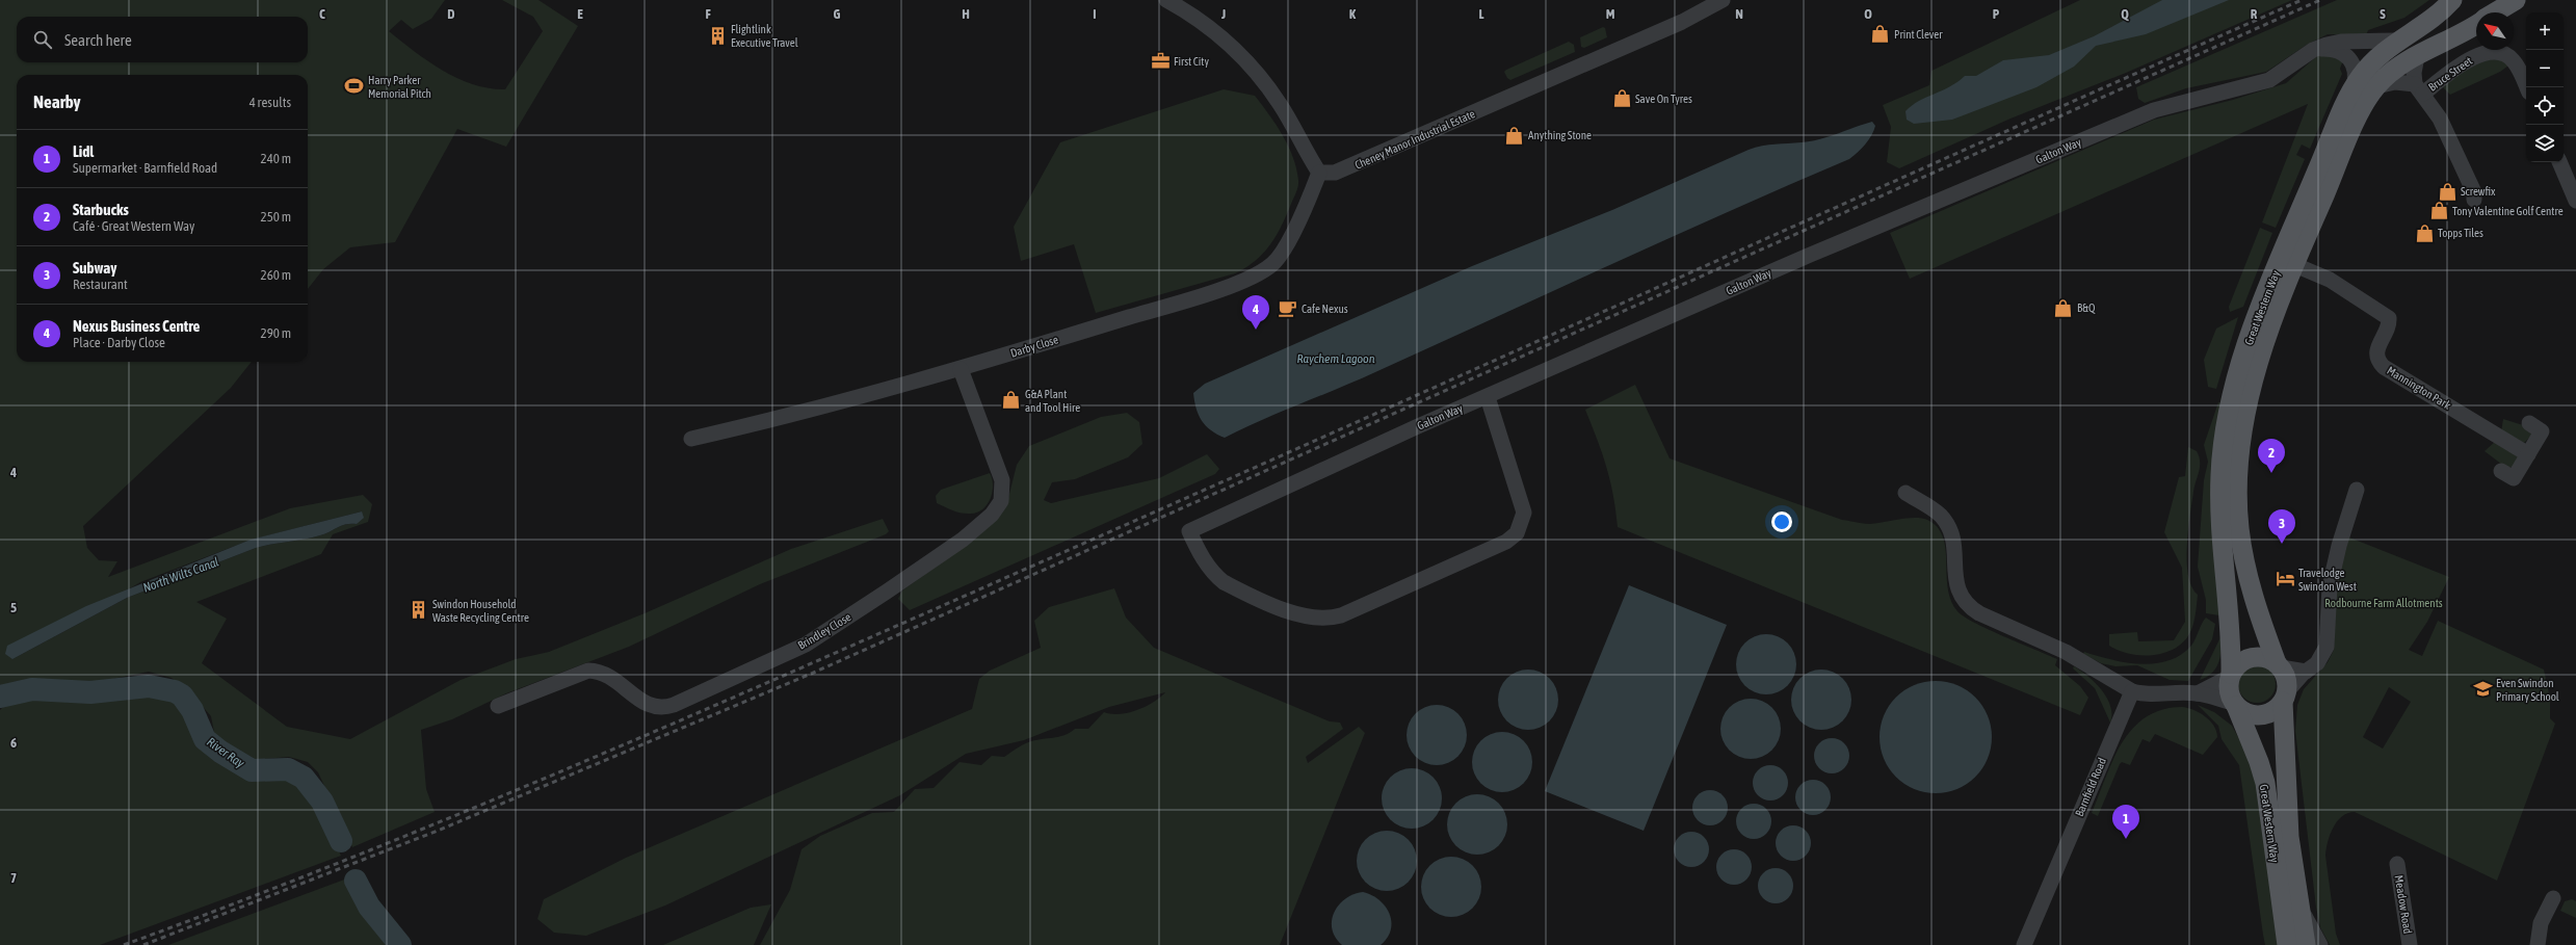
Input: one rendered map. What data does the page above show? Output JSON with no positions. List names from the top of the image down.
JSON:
{
  "streets": {
    "main road": ["Great Western Way"],
    "street": [
      "Bruce Street",
      "Cheney Manor Industrial Estate",
      "Galton Way",
      "Darby Close",
      "Mannington Park",
      "Brindley Close",
      "Barnfield Road",
      "Meadow Road"
    ]
  },
  "crossings": [
    ["Cheney Manor Industrial Estate", "Darby Close"],
    ["Galton Way", "Great Western Way"],
    ["Great Western Way", "Mannington Park"],
    ["Darby Close", "Brindley Close"]
  ],
  "water": ["Raychem Lagoon", "North Wilts Canal", "River Ray"],
  "parks": ["Rodbourne Farm Allotments"],
  "places": {
    "shop": [
      "Print Clever",
      "Save On Tyres",
      "Anything Stone",
      "Screwfix",
      "Tony Valentine Golf Centre",
      "Topps Tiles",
      "B&Q",
      "G&A Plant and Tool Hire"
    ],
    "building": ["Flightlink Executive Travel", "Swindon Household Waste Recycling Centre"],
    "office": ["First City"],
    "sports": ["Harry Parker Memorial Pitch"],
    "cafe": ["Cafe Nexus"],
    "hotel": ["Travelodge Swindon West"],
    "school or university": ["Even Swindon Primary School"]
  },
  "north": "top left",
  "page": {
    "map_buttons": ["+", "−"],
    "search": "Search here",
    "heading": ["Nearby", "4 results"],
    "list": [
      {
        "mark": "1",
        "name": "Lidl",
        "note": "Supermarket · Barnfield Road",
        "value": "240 m"
      },
      {
        "mark": "2",
        "name": "Starbucks",
        "note": "Café · Great Western Way",
        "value": "250 m"
      },
      {
        "mark": "3",
        "name": "Subway",
        "note": "Restaurant",
        "value": "260 m"
      },
      {
        "mark": "4",
        "name": "Nexus Business Centre",
        "note": "Place · Darby Close",
        "value": "290 m"
      }
    ],
    "pins": [
      "4",
      "2",
      "3",
      "1"
    ]
  },
  "grid": {
    "columns": [
      "C",
      "D",
      "E",
      "F",
      "G",
      "H",
      "I",
      "J",
      "K",
      "L",
      "M",
      "N",
      "O",
      "P",
      "Q",
      "R",
      "S"
    ],
    "rows": [
      "4",
      "5",
      "6",
      "7"
    ]
  }
}
